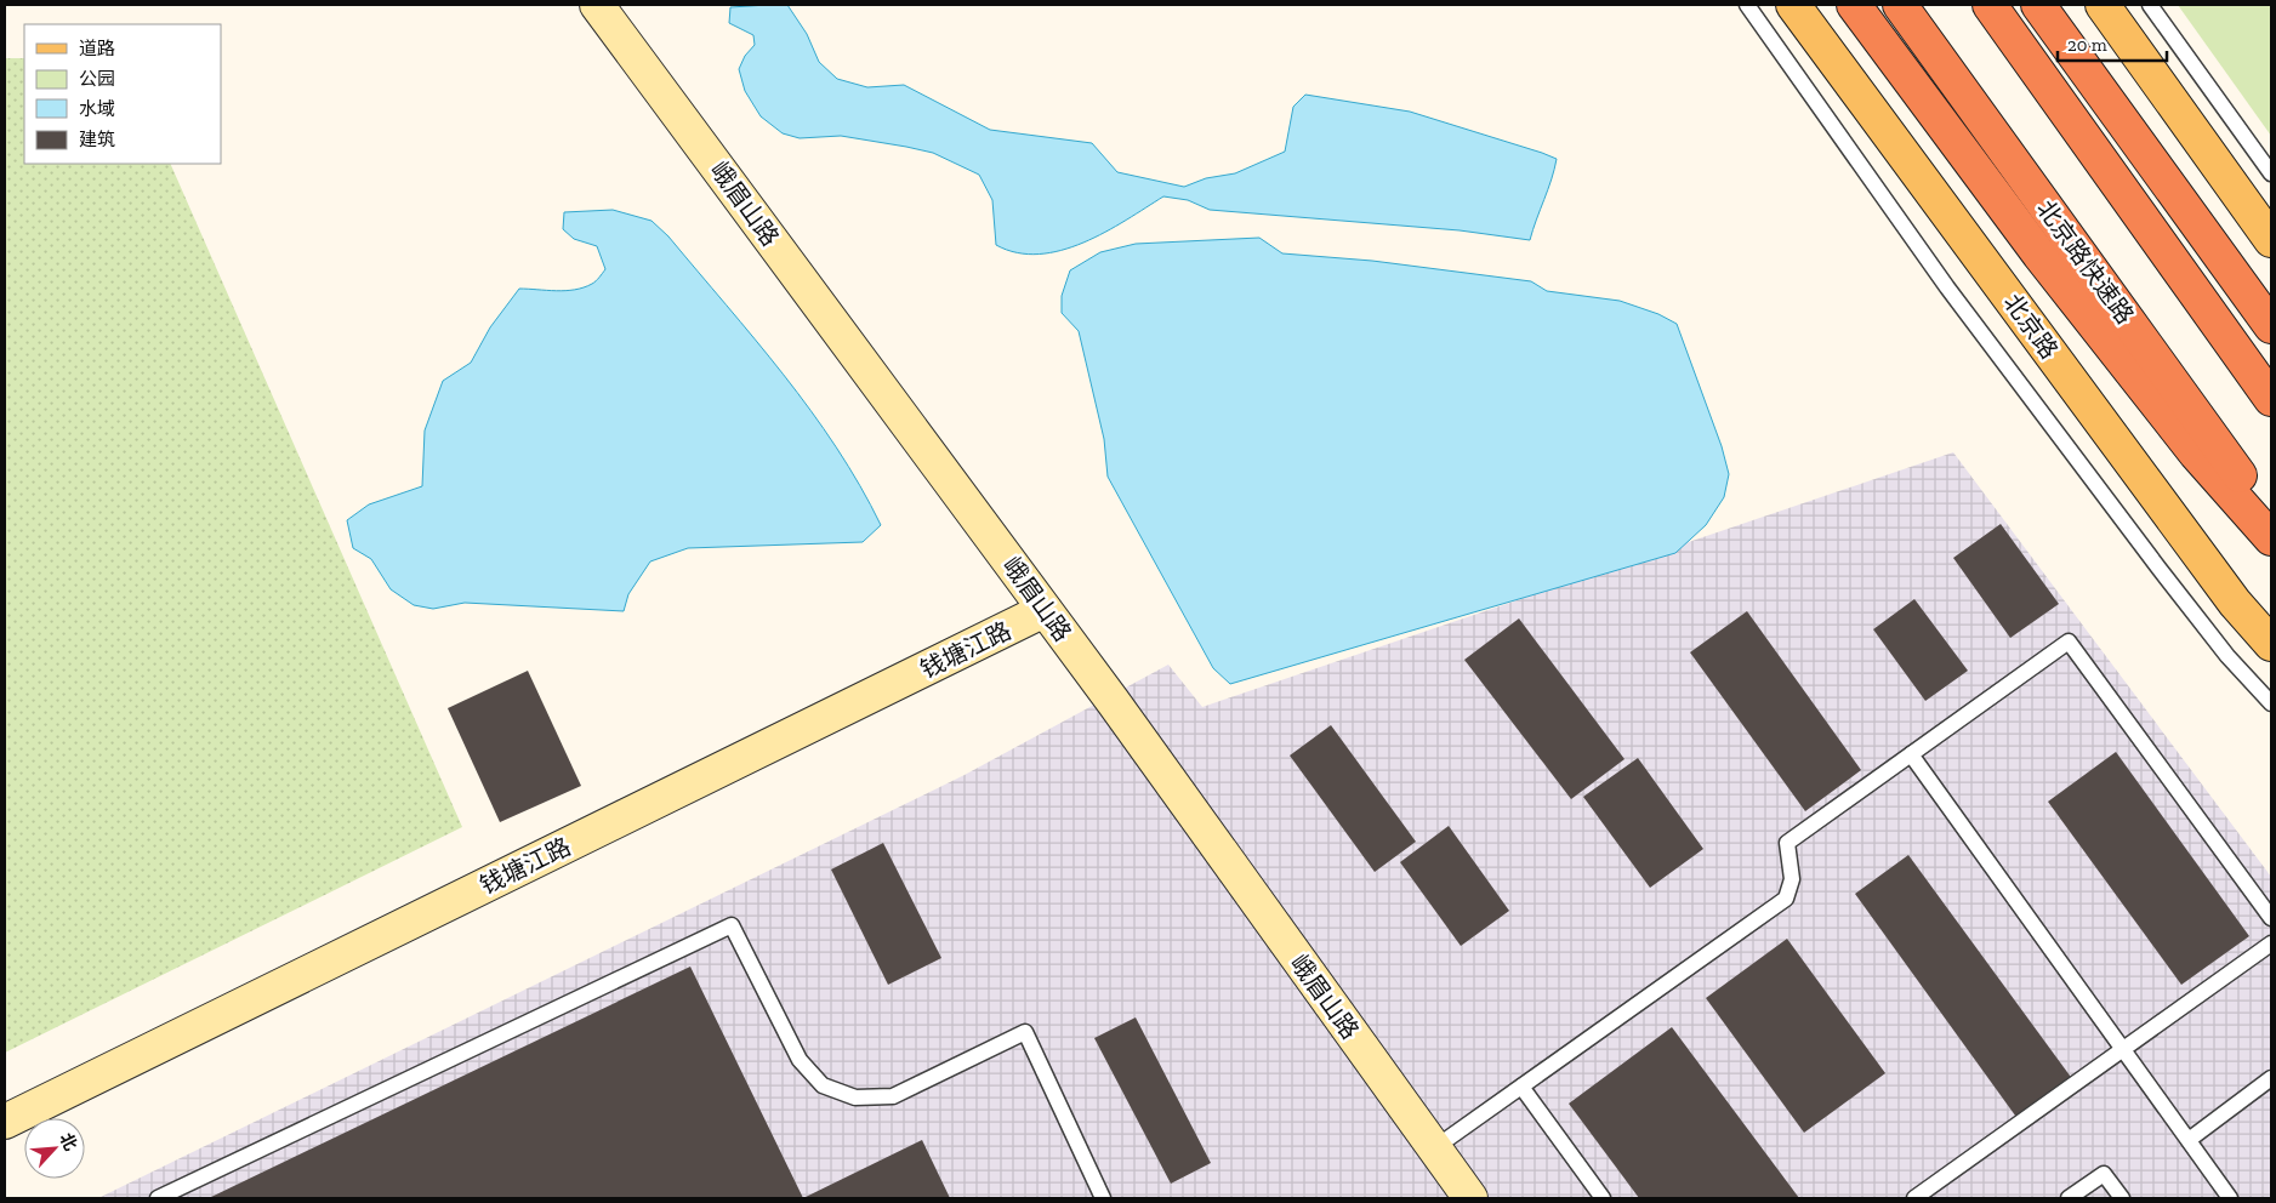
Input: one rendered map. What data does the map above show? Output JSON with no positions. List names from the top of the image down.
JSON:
{
  "streets": {
    "highway": ["北京路快速路"],
    "main road": ["北京路"],
    "street": ["峨眉山路", "钱塘江路"]
  },
  "crossings": [
    ["峨眉山路", "钱塘江路"]
  ],
  "legend": [
    "道路",
    "公园",
    "水域",
    "建筑"
  ],
  "scale_bar": "20 m",
  "north": "top right"
}
